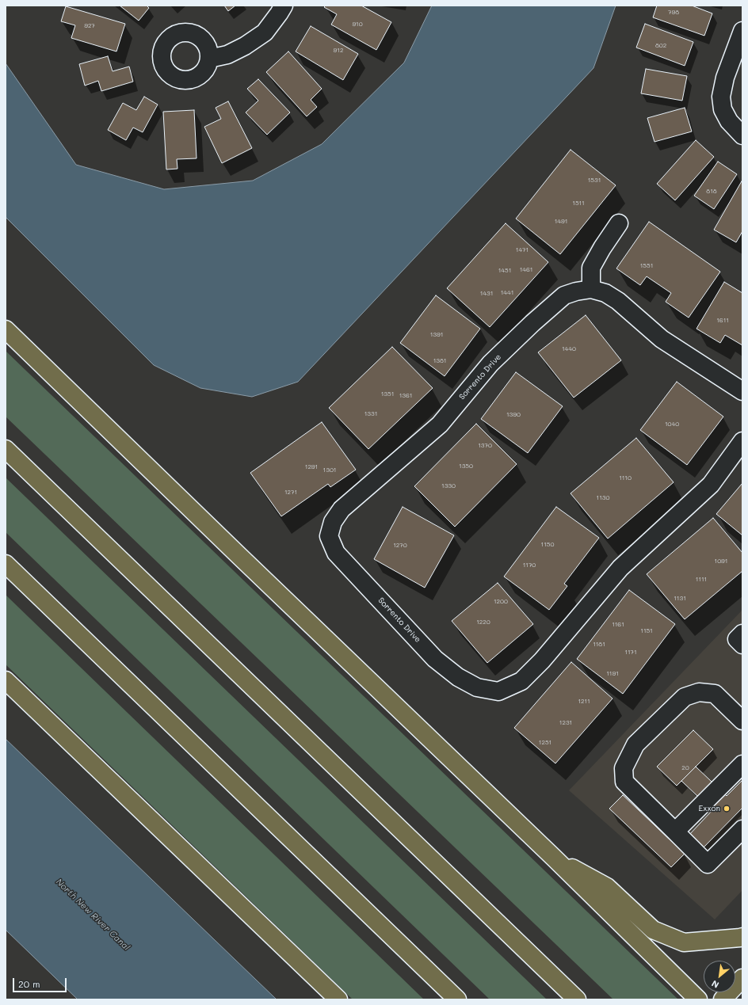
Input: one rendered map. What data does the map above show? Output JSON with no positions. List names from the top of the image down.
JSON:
{
  "streets": {
    "street": ["Sorrento Drive"]
  },
  "water": ["North New River Canal"],
  "places": ["Exxon"],
  "house_numbers": [
    "798",
    "910",
    "927",
    "802",
    "912",
    "1531",
    "818",
    "1511",
    "1491",
    "1471",
    "1551",
    "1461",
    "1451",
    "1441",
    "1431",
    "1611",
    "1391",
    "1440",
    "1381",
    "1351",
    "1361",
    "1331",
    "1390",
    "1040",
    "1370",
    "1350",
    "1291",
    "1301",
    "1110",
    "1330",
    "1271",
    "1130",
    "1150",
    "1270",
    "1091",
    "1170",
    "1111",
    "1131",
    "1200",
    "1220",
    "1161",
    "1151",
    "1181",
    "1171",
    "1191",
    "1211",
    "1231",
    "1251",
    "20"
  ],
  "scale_bar": "20 m",
  "north": "bottom left"
}
